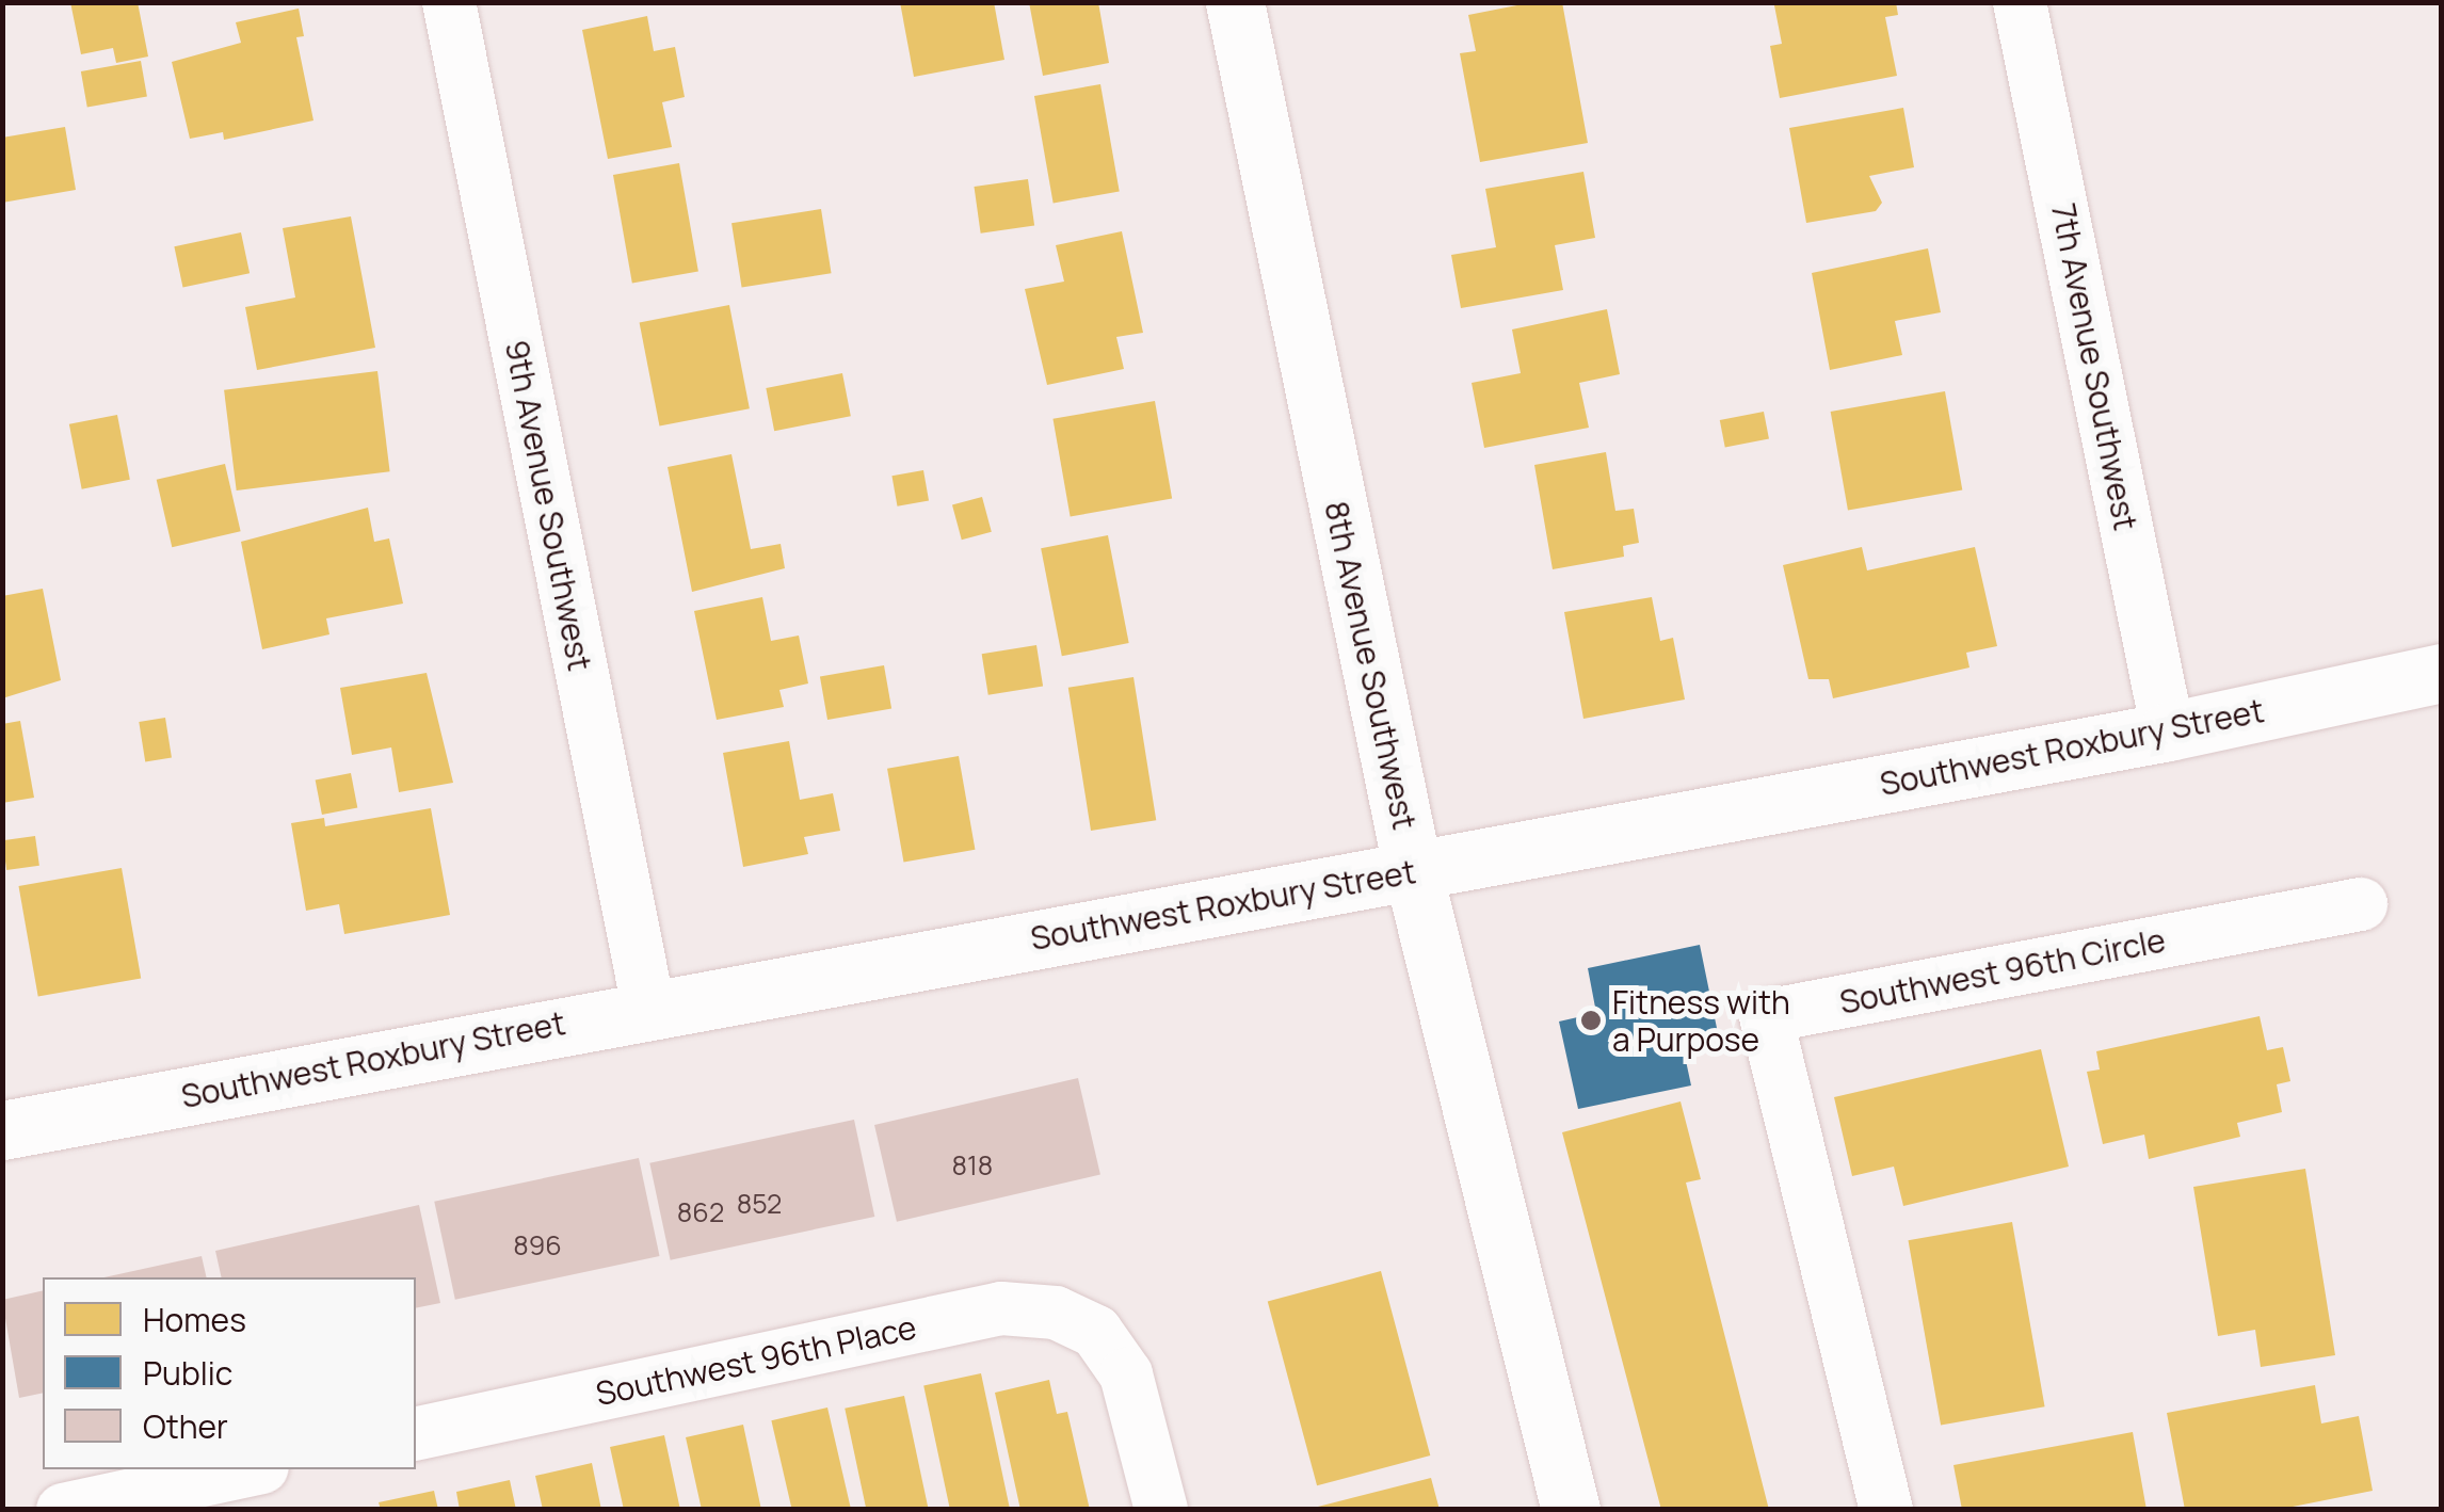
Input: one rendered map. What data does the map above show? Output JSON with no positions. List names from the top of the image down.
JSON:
{
  "streets": {
    "main road": ["8th Avenue Southwest", "Southwest Roxbury Street"],
    "street": [
      "7th Avenue Southwest",
      "9th Avenue Southwest",
      "Southwest 96th Circle",
      "Southwest 96th Place"
    ]
  },
  "crossings": [
    ["7th Avenue Southwest", "Southwest Roxbury Street"],
    ["9th Avenue Southwest", "Southwest Roxbury Street"],
    ["8th Avenue Southwest", "Southwest Roxbury Street"]
  ],
  "places": ["Fitness with a Purpose"],
  "house_numbers": [
    "818",
    "852",
    "862",
    "896"
  ],
  "legend": ["Homes", "Public", "Other"]
}
